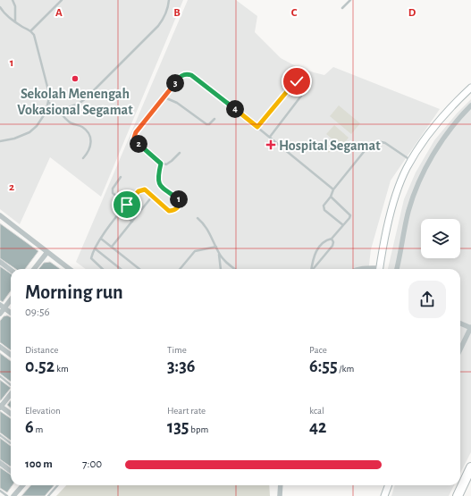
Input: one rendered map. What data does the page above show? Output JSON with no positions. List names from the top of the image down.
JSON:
{
  "places": {
    "other": ["Sekolah Menengah Vokasional Segamat"],
    "health": ["Hospital Segamat"]
  },
  "page": {
    "pins": [
      "3",
      "4",
      "2",
      "1"
    ],
    "heading": ["Morning run", "09:56"],
    "stats": [
      ["Distance", "0.52 km"],
      ["Time", "3:36"],
      ["Pace", "6:55 /km"],
      ["Elevation", "6 m"],
      ["Heart rate", "135 bpm"],
      ["kcal", "42"]
    ],
    "list": [
      {
        "name": "100 m",
        "note": "7:00"
      }
    ]
  },
  "grid": {
    "columns": [
      "A",
      "B",
      "C",
      "D"
    ],
    "rows": ["1", "2"]
  }
}
